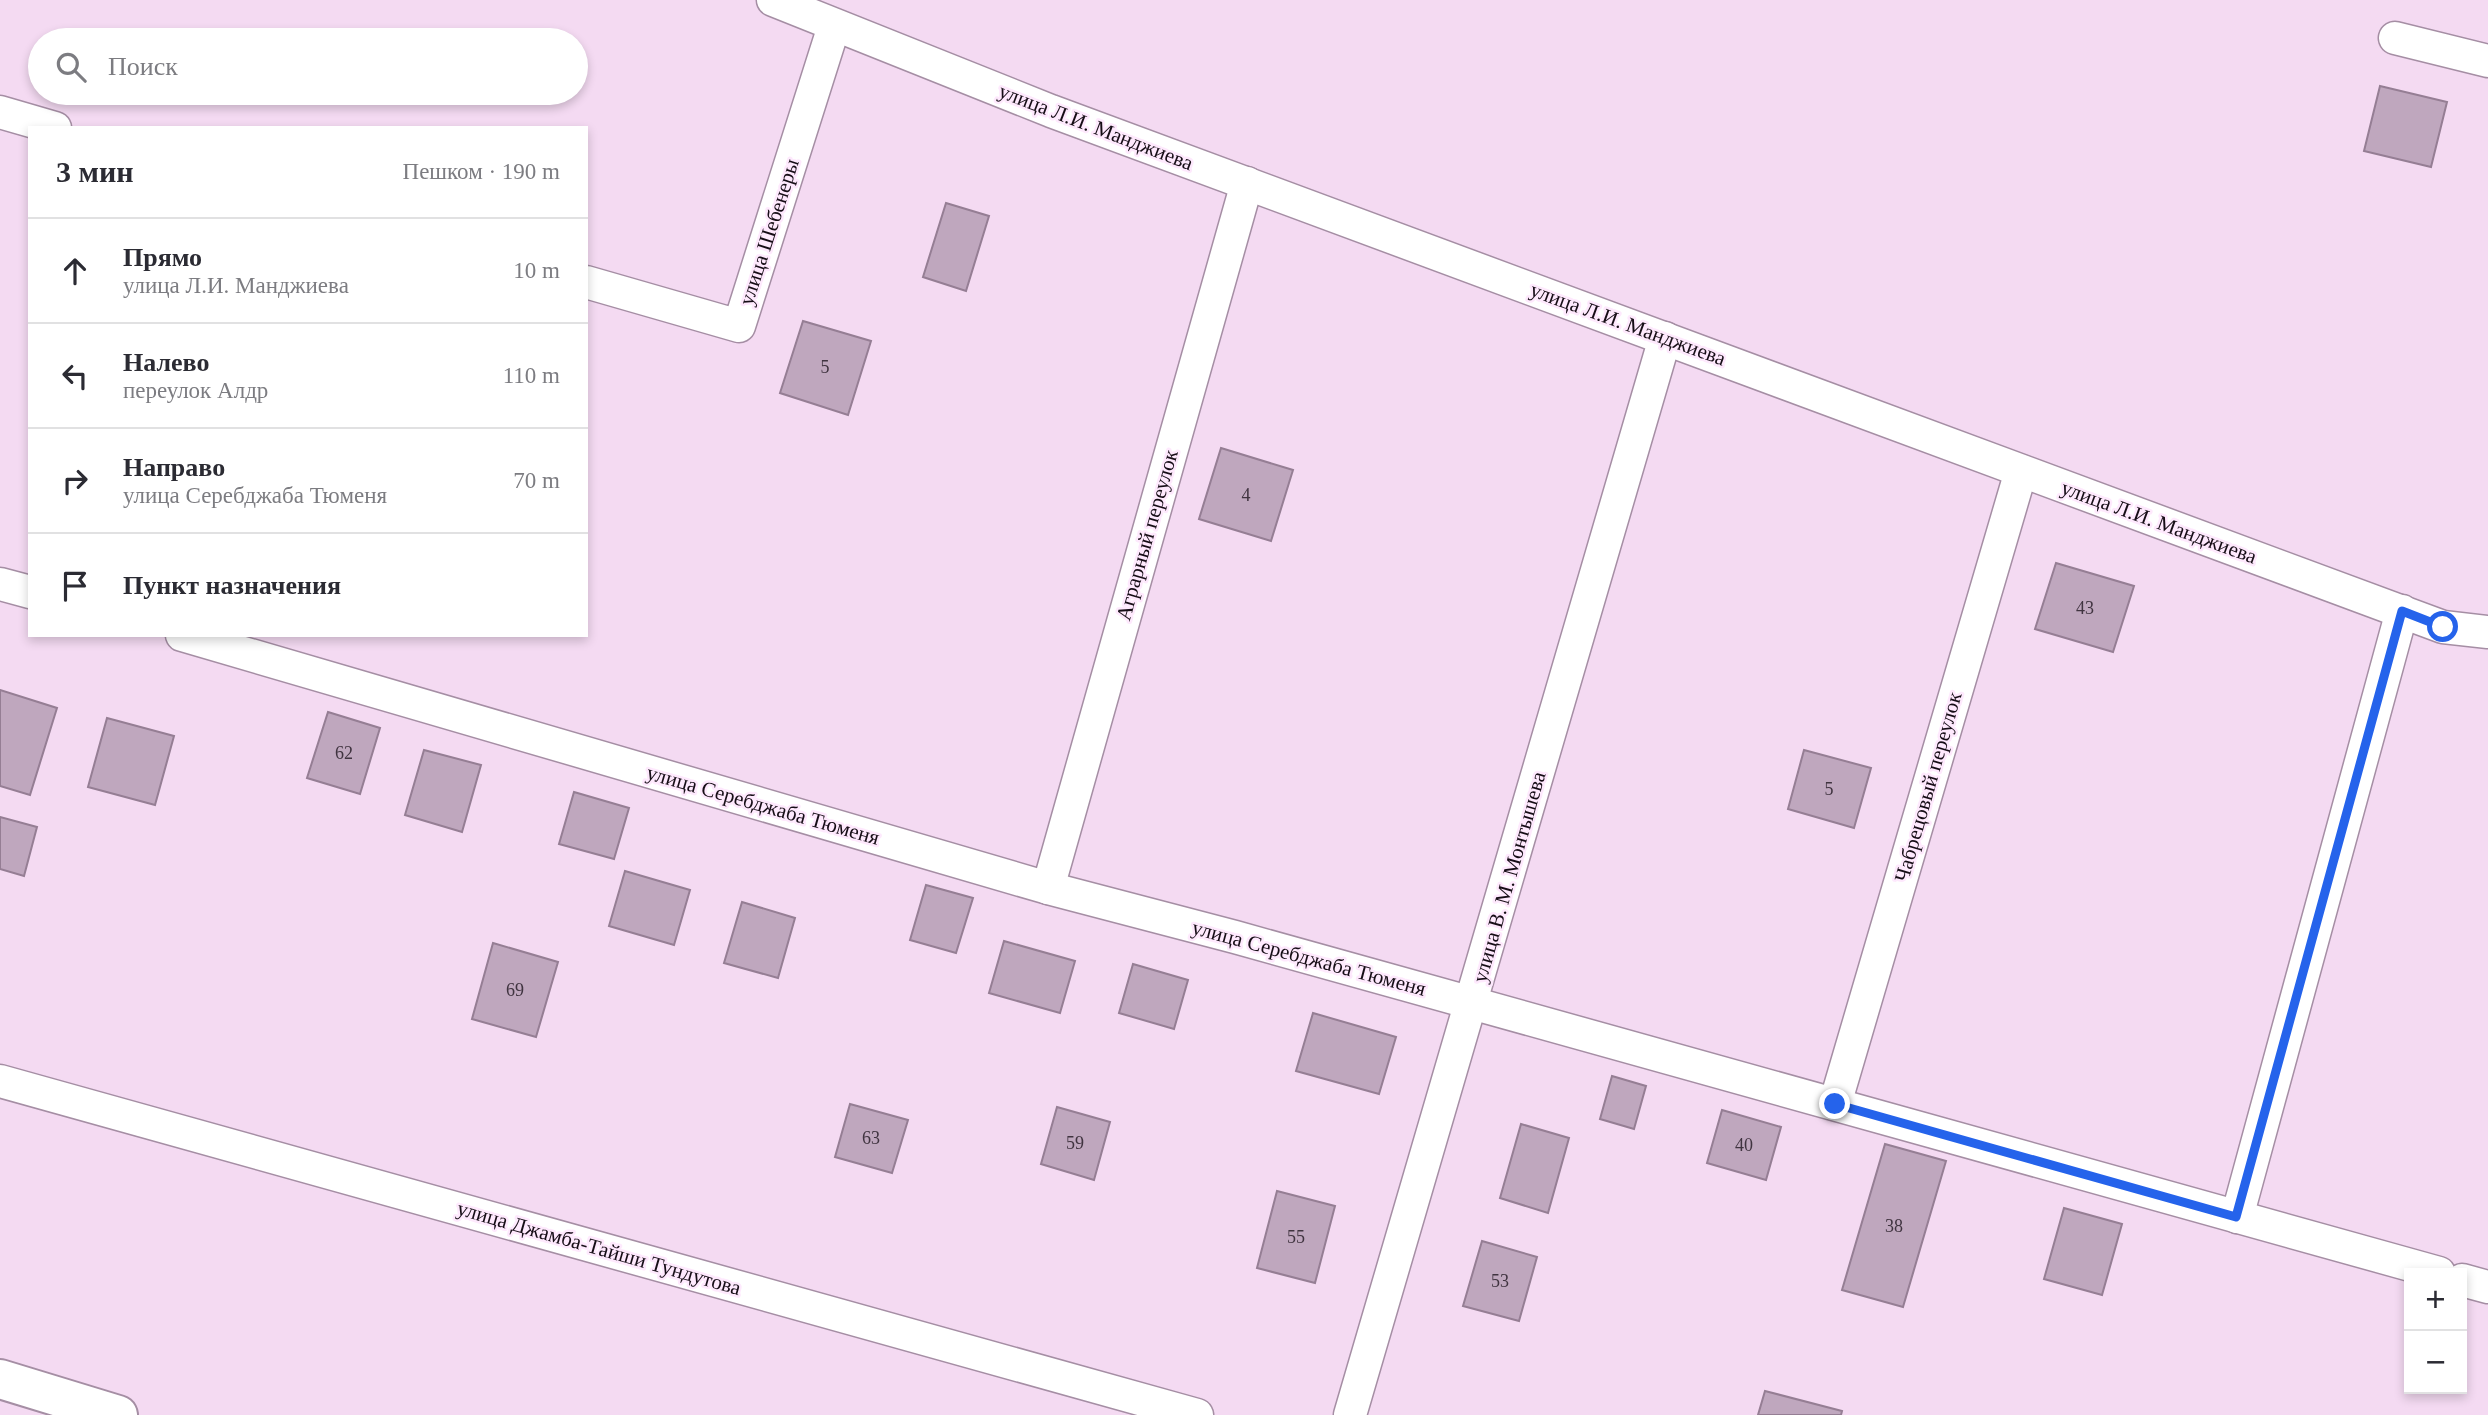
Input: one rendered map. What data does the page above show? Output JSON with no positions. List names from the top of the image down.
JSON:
{
  "streets": {
    "street": [
      "улица Л.И. Манджиева",
      "улица Шебенеры",
      "Аграрный переулок",
      "Чабрецовый переулок",
      "улица Серебджаба Тюменя",
      "улица В. М. Монтышева",
      "улица Джамба-Тайши Тундутова"
    ]
  },
  "crossings": [
    ["улица Л.И. Манджиева", "улица Шебенеры"],
    ["улица Л.И. Манджиева", "Аграрный переулок"],
    ["улица Л.И. Манджиева", "Чабрецовый переулок"],
    ["улица Л.И. Манджиева", "улица В. М. Монтышева"],
    ["Аграрный переулок", "улица Серебджаба Тюменя"],
    ["Чабрецовый переулок", "улица Серебджаба Тюменя"],
    ["улица Серебджаба Тюменя", "улица В. М. Монтышева"]
  ],
  "house_numbers": [
    "5",
    "4",
    "43",
    "62",
    "5",
    "69",
    "63",
    "59",
    "40",
    "38",
    "55",
    "53"
  ],
  "page": {
    "search": "Поиск",
    "heading": ["3 мин", "Пешком · 190 m"],
    "list": [
      ["Прямо", "улица Л.И. Манджиева", "10 m"],
      ["Налево", "переулок Алдр", "110 m"],
      ["Направо", "улица Серебджаба Тюменя", "70 m"],
      "Пункт назначения"
    ],
    "map_buttons": ["+", "−"]
  }
}
